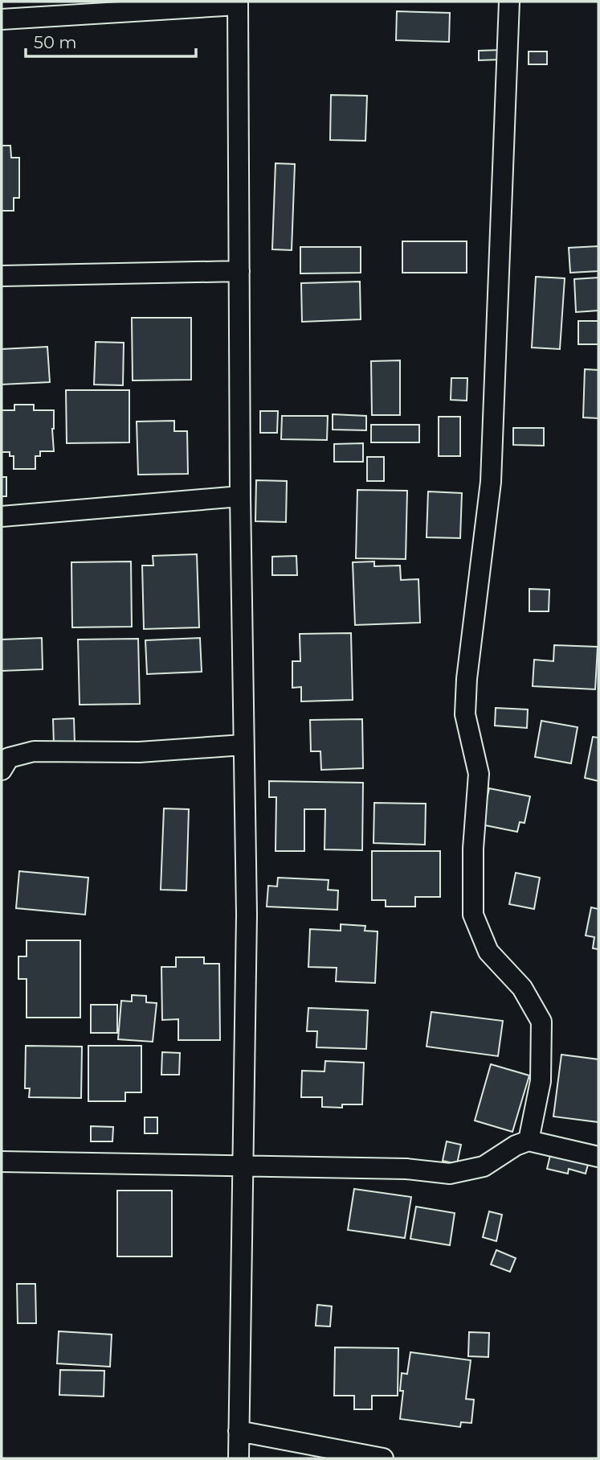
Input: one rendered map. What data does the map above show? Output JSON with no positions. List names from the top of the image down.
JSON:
{
  "scale_bar": "50 m"
}
